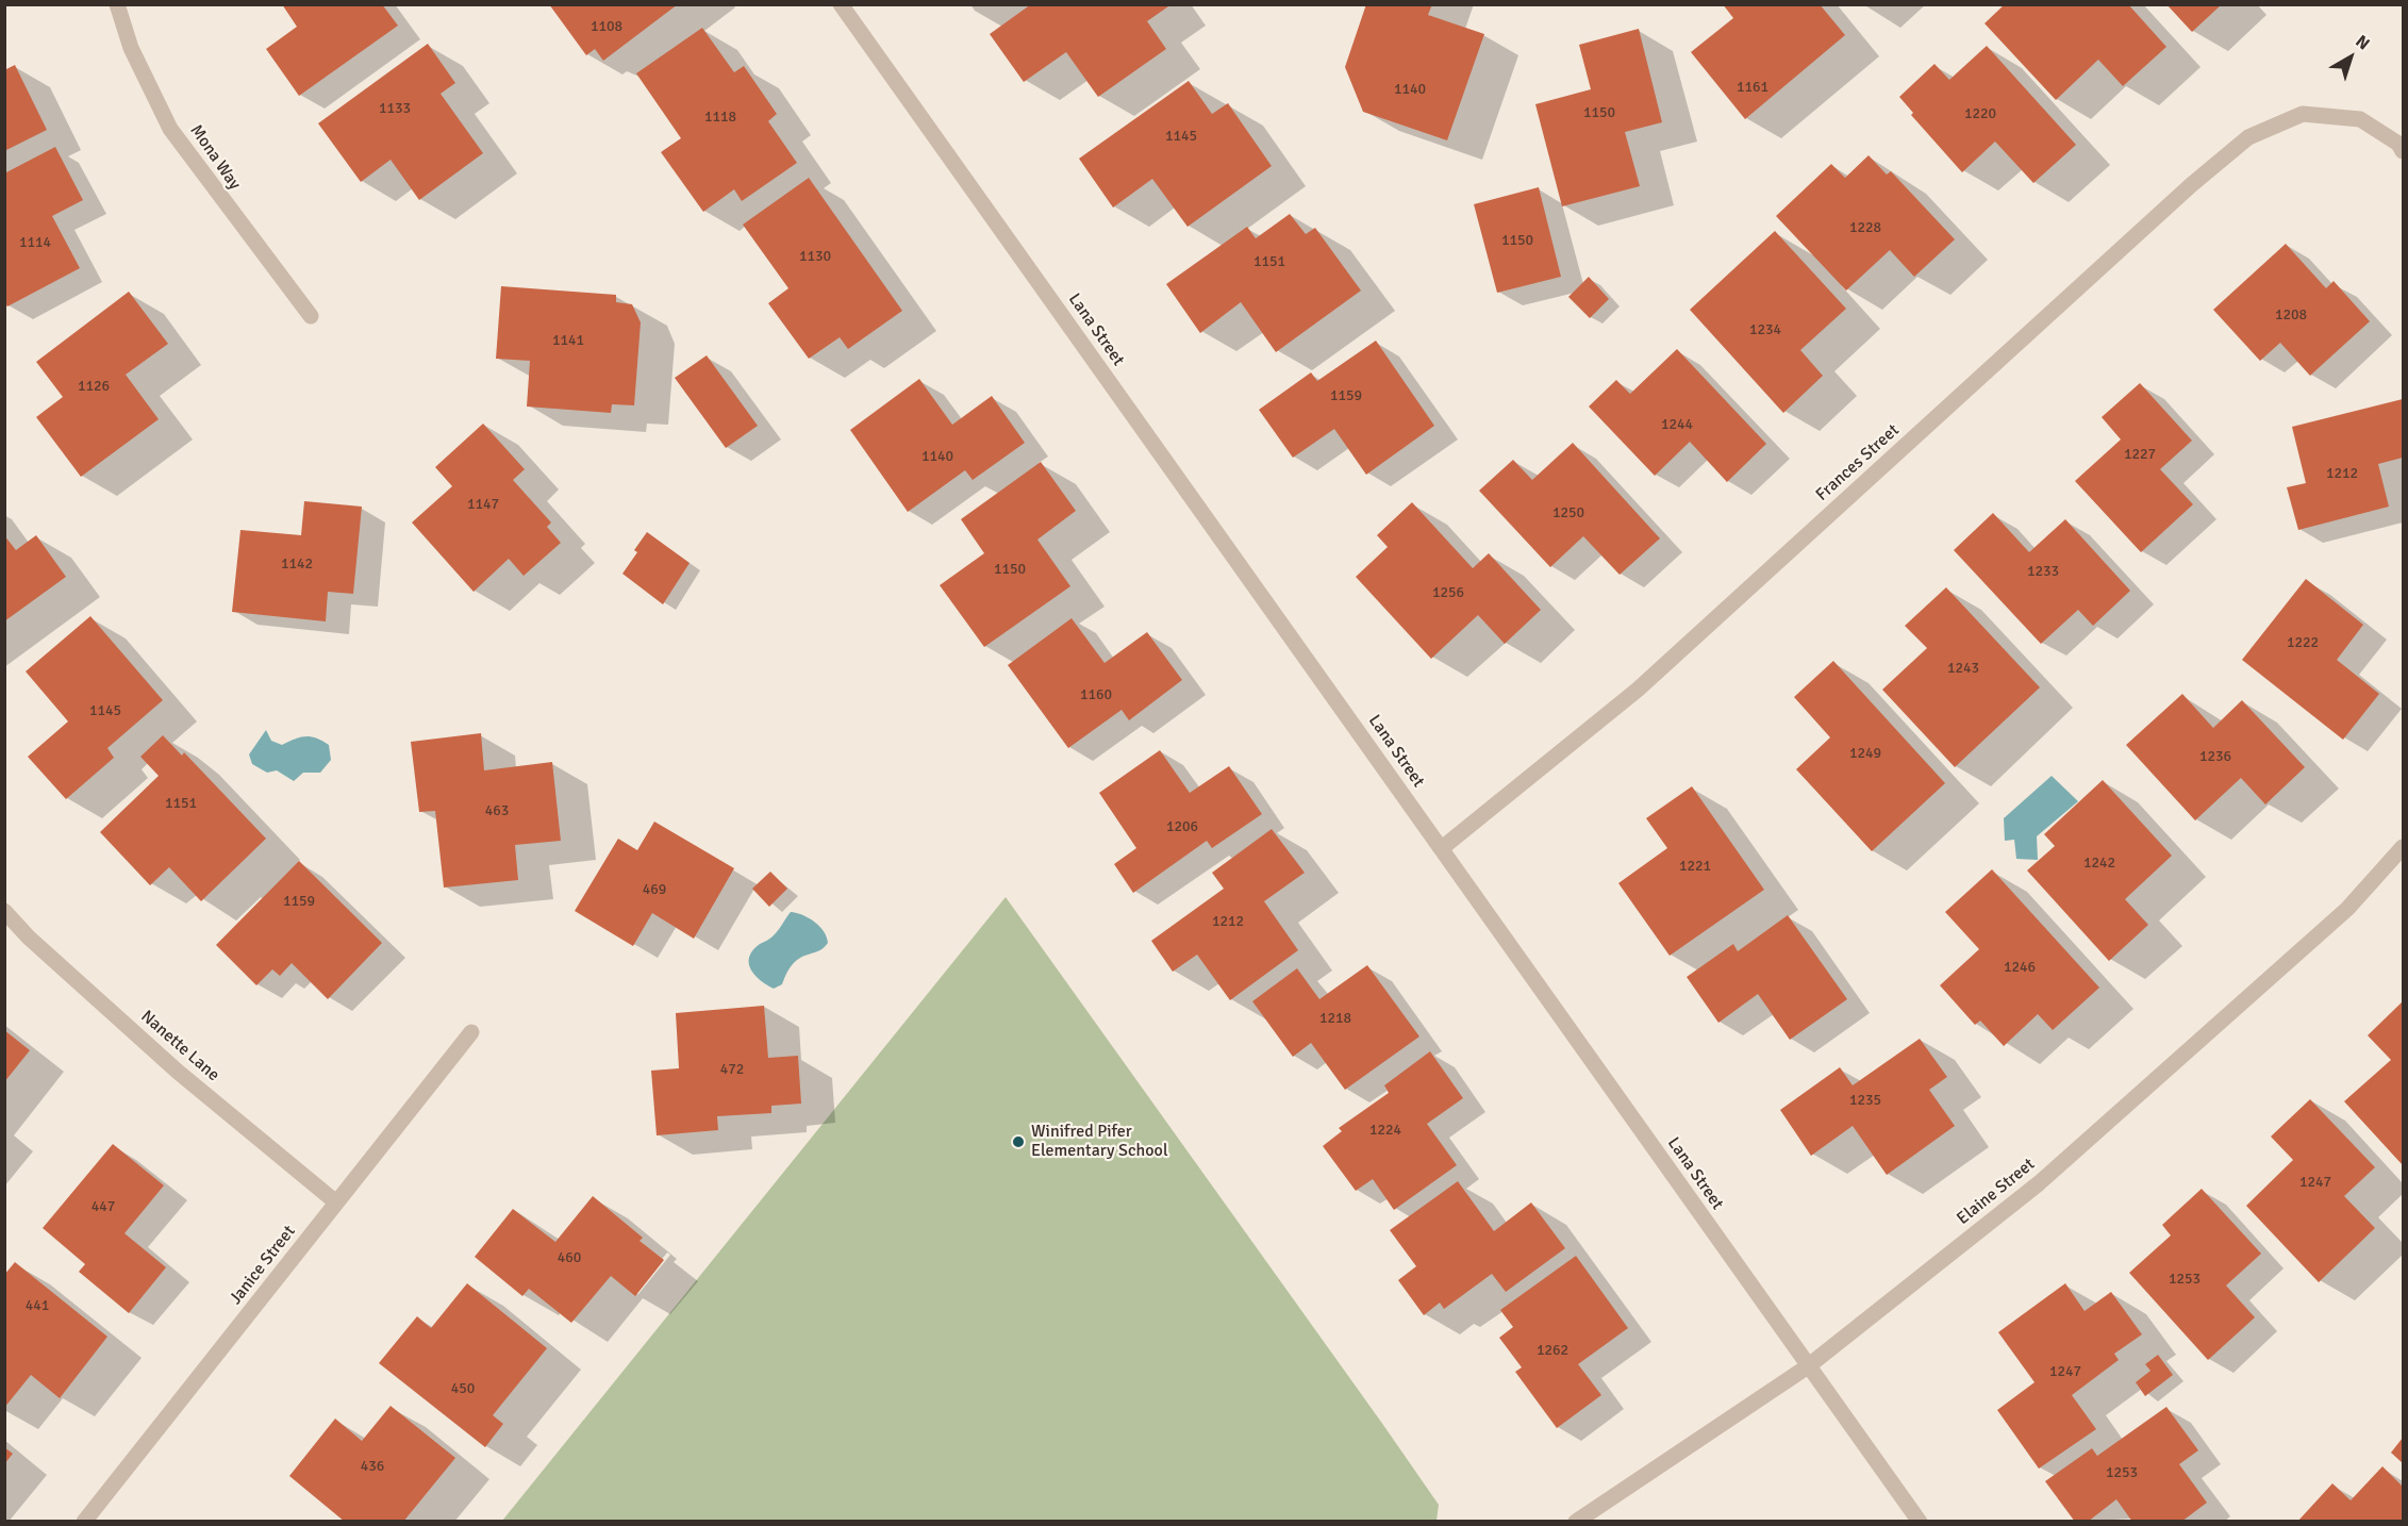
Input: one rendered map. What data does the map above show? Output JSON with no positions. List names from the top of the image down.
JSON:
{
  "streets": {
    "street": [
      "Mona Way",
      "Lana Street",
      "Frances Street",
      "Nanette Lane",
      "Elaine Street",
      "Janice Street"
    ]
  },
  "crossings": [
    ["Lana Street", "Frances Street"],
    ["Lana Street", "Elaine Street"],
    ["Nanette Lane", "Janice Street"]
  ],
  "places": ["Winifred Pifer Elementary School"],
  "house_numbers": [
    "1108",
    "1161",
    "1140",
    "1133",
    "1150",
    "1220",
    "1118",
    "1145",
    "1228",
    "1150",
    "1114",
    "1130",
    "1151",
    "1208",
    "1234",
    "1141",
    "1126",
    "1159",
    "1244",
    "1227",
    "1140",
    "1212",
    "1147",
    "1250",
    "1142",
    "1150",
    "1233",
    "1256",
    "1222",
    "1243",
    "1160",
    "1145",
    "1249",
    "1236",
    "1151",
    "463",
    "1206",
    "1242",
    "1221",
    "469",
    "1159",
    "1212",
    "1246",
    "1218",
    "472",
    "1235",
    "1224",
    "1247",
    "447",
    "460",
    "1253",
    "441",
    "1262",
    "1247",
    "450",
    "436",
    "1253"
  ],
  "north": "top right"
}
